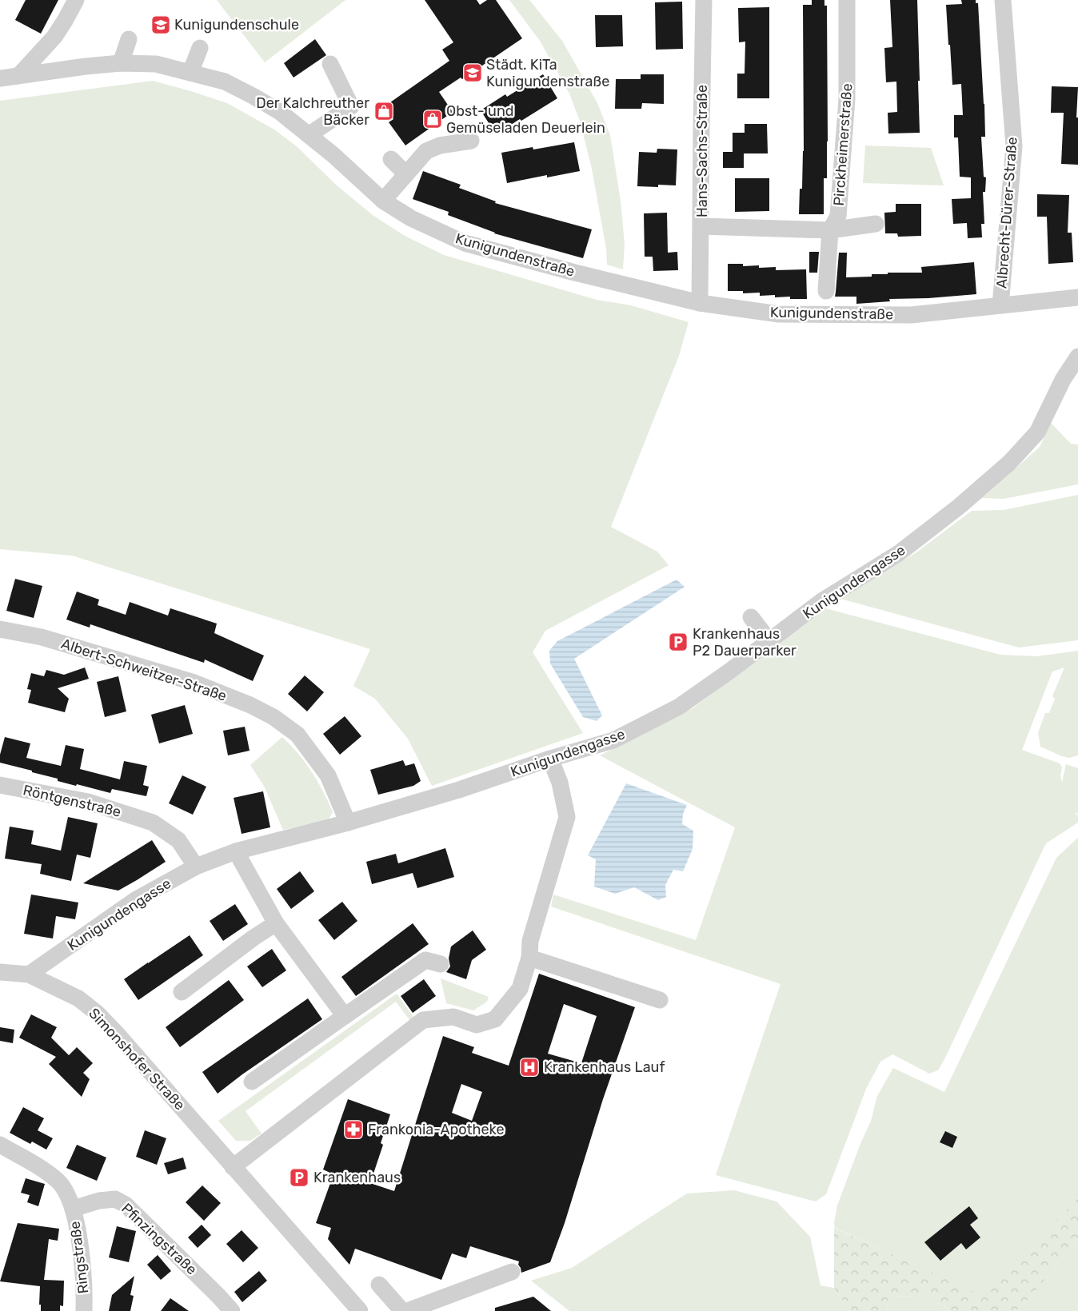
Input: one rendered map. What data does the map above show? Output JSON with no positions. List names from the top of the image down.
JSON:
{
  "streets": {
    "street": [
      "Pirckheimerstraße",
      "Hans-Sachs-Straße",
      "Albrecht-Dürer-Straße",
      "Kunigundenstraße",
      "Kunigundengasse",
      "Albert-Schweitzer-Straße",
      "Röntgenstraße",
      "Simonshofer Straße",
      "Pfinzingstraße",
      "Ringstraße"
    ]
  },
  "crossings": [
    ["Hans-Sachs-Straße", "Kunigundenstraße"],
    ["Albrecht-Dürer-Straße", "Kunigundenstraße"],
    ["Kunigundengasse", "Albert-Schweitzer-Straße"],
    ["Kunigundengasse", "Röntgenstraße"],
    ["Kunigundengasse", "Simonshofer Straße"],
    ["Pfinzingstraße", "Ringstraße"]
  ],
  "places": {
    "school or university": ["Kunigundenschule", "Städt. KiTa Kunigundenstraße"],
    "shop": ["Der Kalchreuther Bäcker", "Obst- und Gemüseladen Deuerlein"],
    "parking": ["Krankenhaus P2 Dauerparker", "Krankenhaus"],
    "hospital": ["Krankenhaus Lauf"],
    "pharmacy": ["Frankonia-Apotheke"]
  }
}
